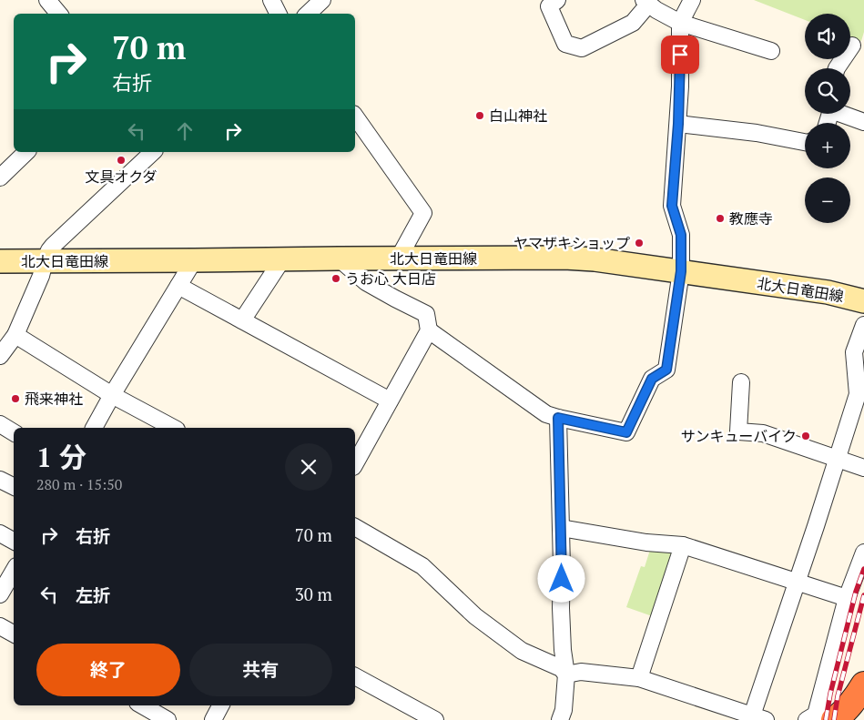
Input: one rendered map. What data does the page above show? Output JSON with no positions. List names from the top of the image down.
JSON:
{
  "streets": {
    "main road": ["北大日竜田線"]
  },
  "places": [
    "白山神社",
    "文具オクダ",
    "教應寺",
    "ヤマザキショップ",
    "うお心 大日店",
    "飛来神社",
    "サンキューバイク"
  ],
  "page": {
    "map_buttons": ["+", "−"],
    "turn": ["70 m", "右折"],
    "heading": ["1 分", "280 m · 15:50"],
    "list": [
      {
        "name": "右折",
        "value": "70 m"
      },
      {
        "name": "左折",
        "value": "30 m"
      }
    ],
    "buttons": ["終了", "共有"]
  }
}
